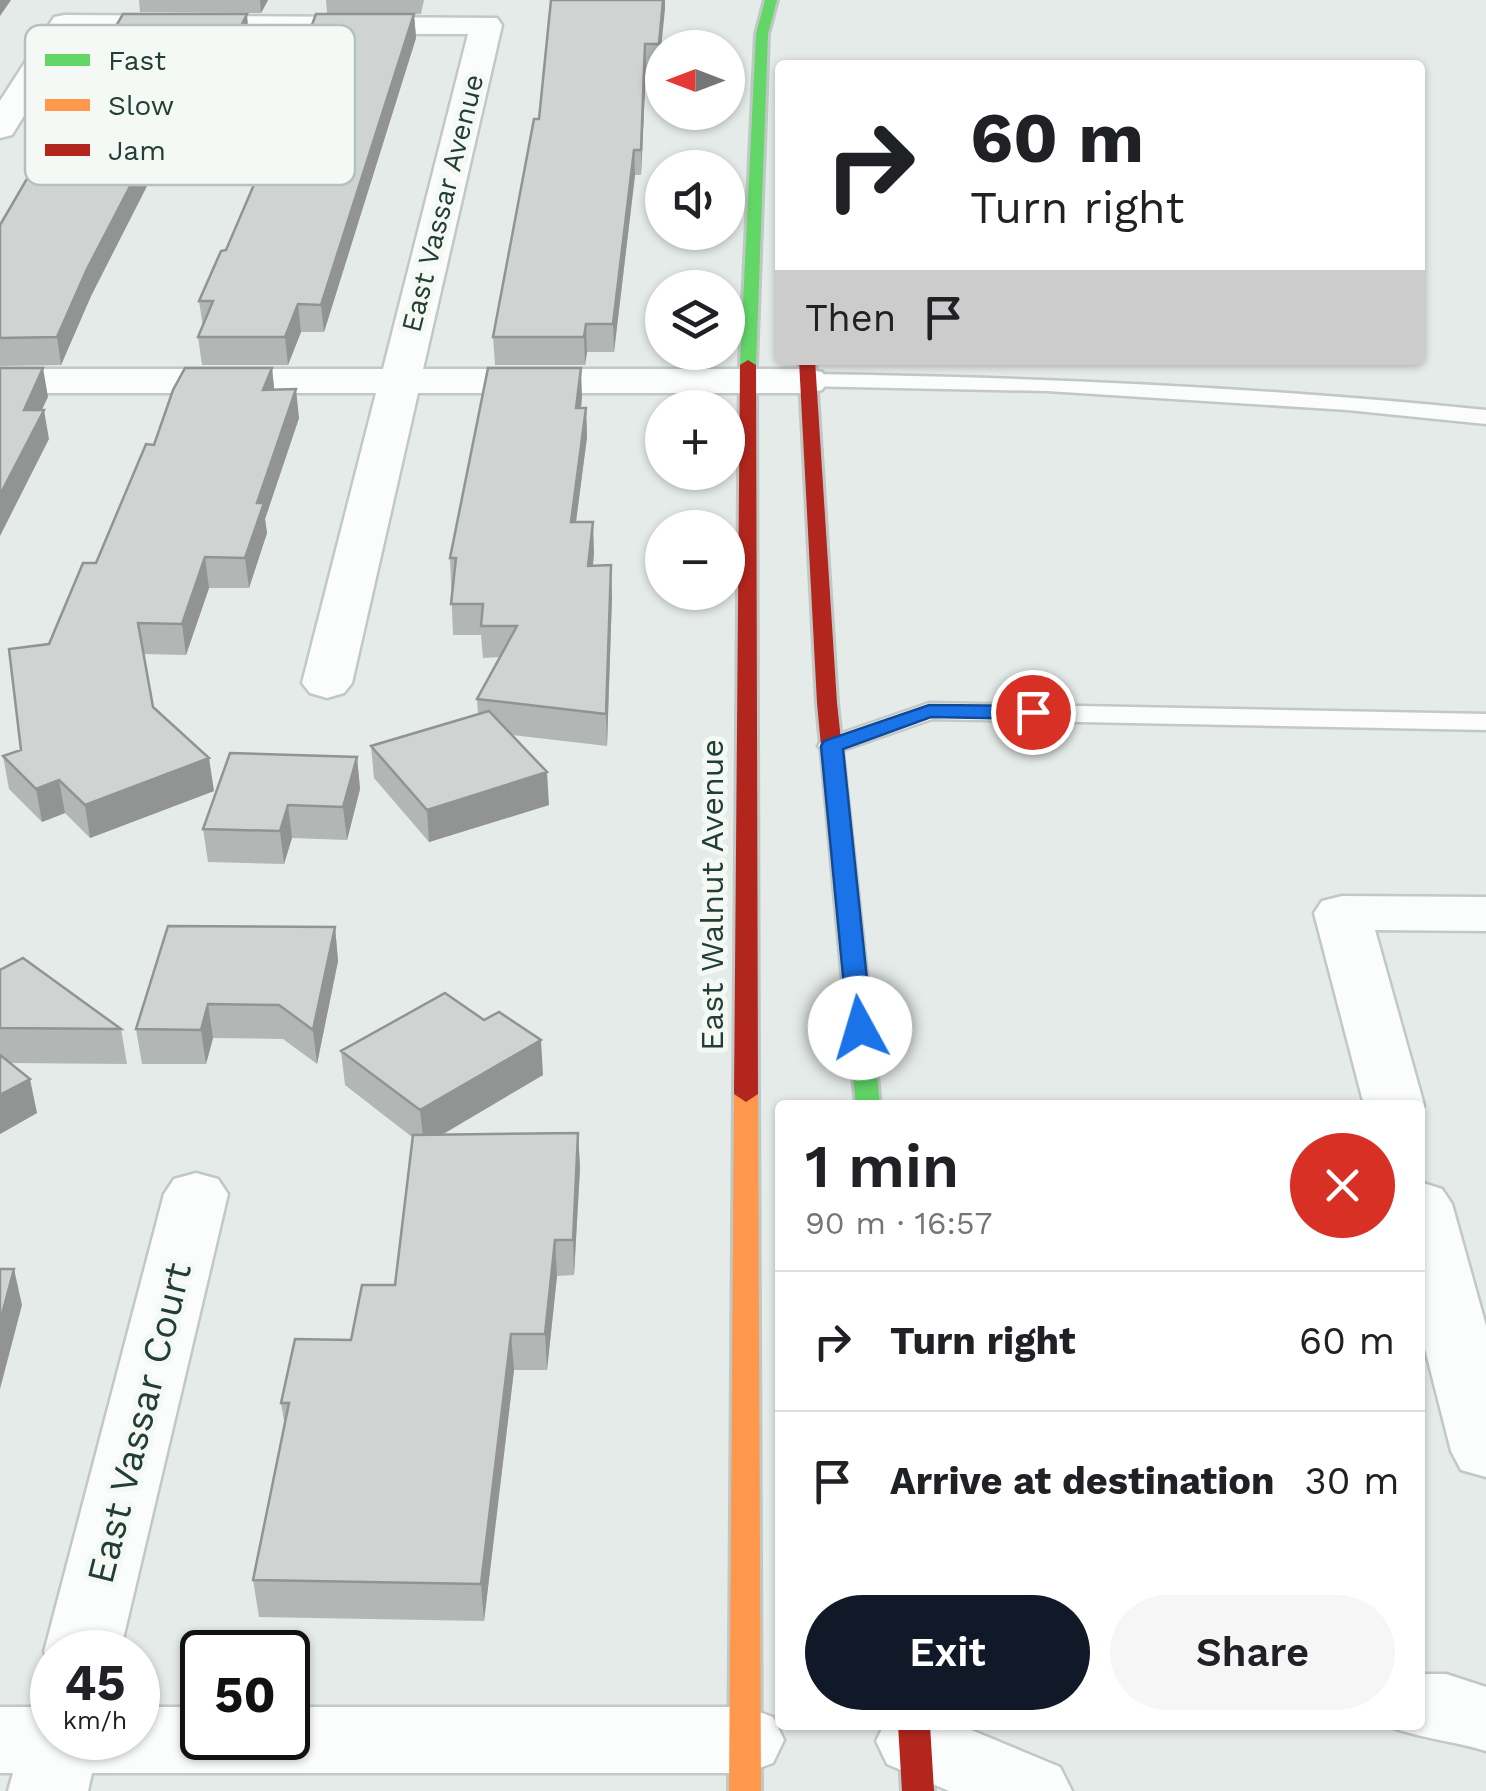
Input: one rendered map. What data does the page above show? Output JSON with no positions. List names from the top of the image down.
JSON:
{
  "streets": {
    "main road": ["East Walnut Avenue"],
    "street": ["East Vassar Avenue", "East Vassar Court"]
  },
  "legend": ["Fast", "Slow", "Jam"],
  "north": "left",
  "page": {
    "map_buttons": ["+", "−"],
    "turn": ["60 m", "Turn right"],
    "then": "Then",
    "heading": ["1 min", "90 m · 16:57"],
    "list": [
      {
        "name": "Turn right",
        "value": "60 m"
      },
      {
        "name": "Arrive at destination",
        "value": "30 m"
      }
    ],
    "buttons": ["Exit", "Share"],
    "speed": "45 km/h",
    "limit": "50"
  }
}
